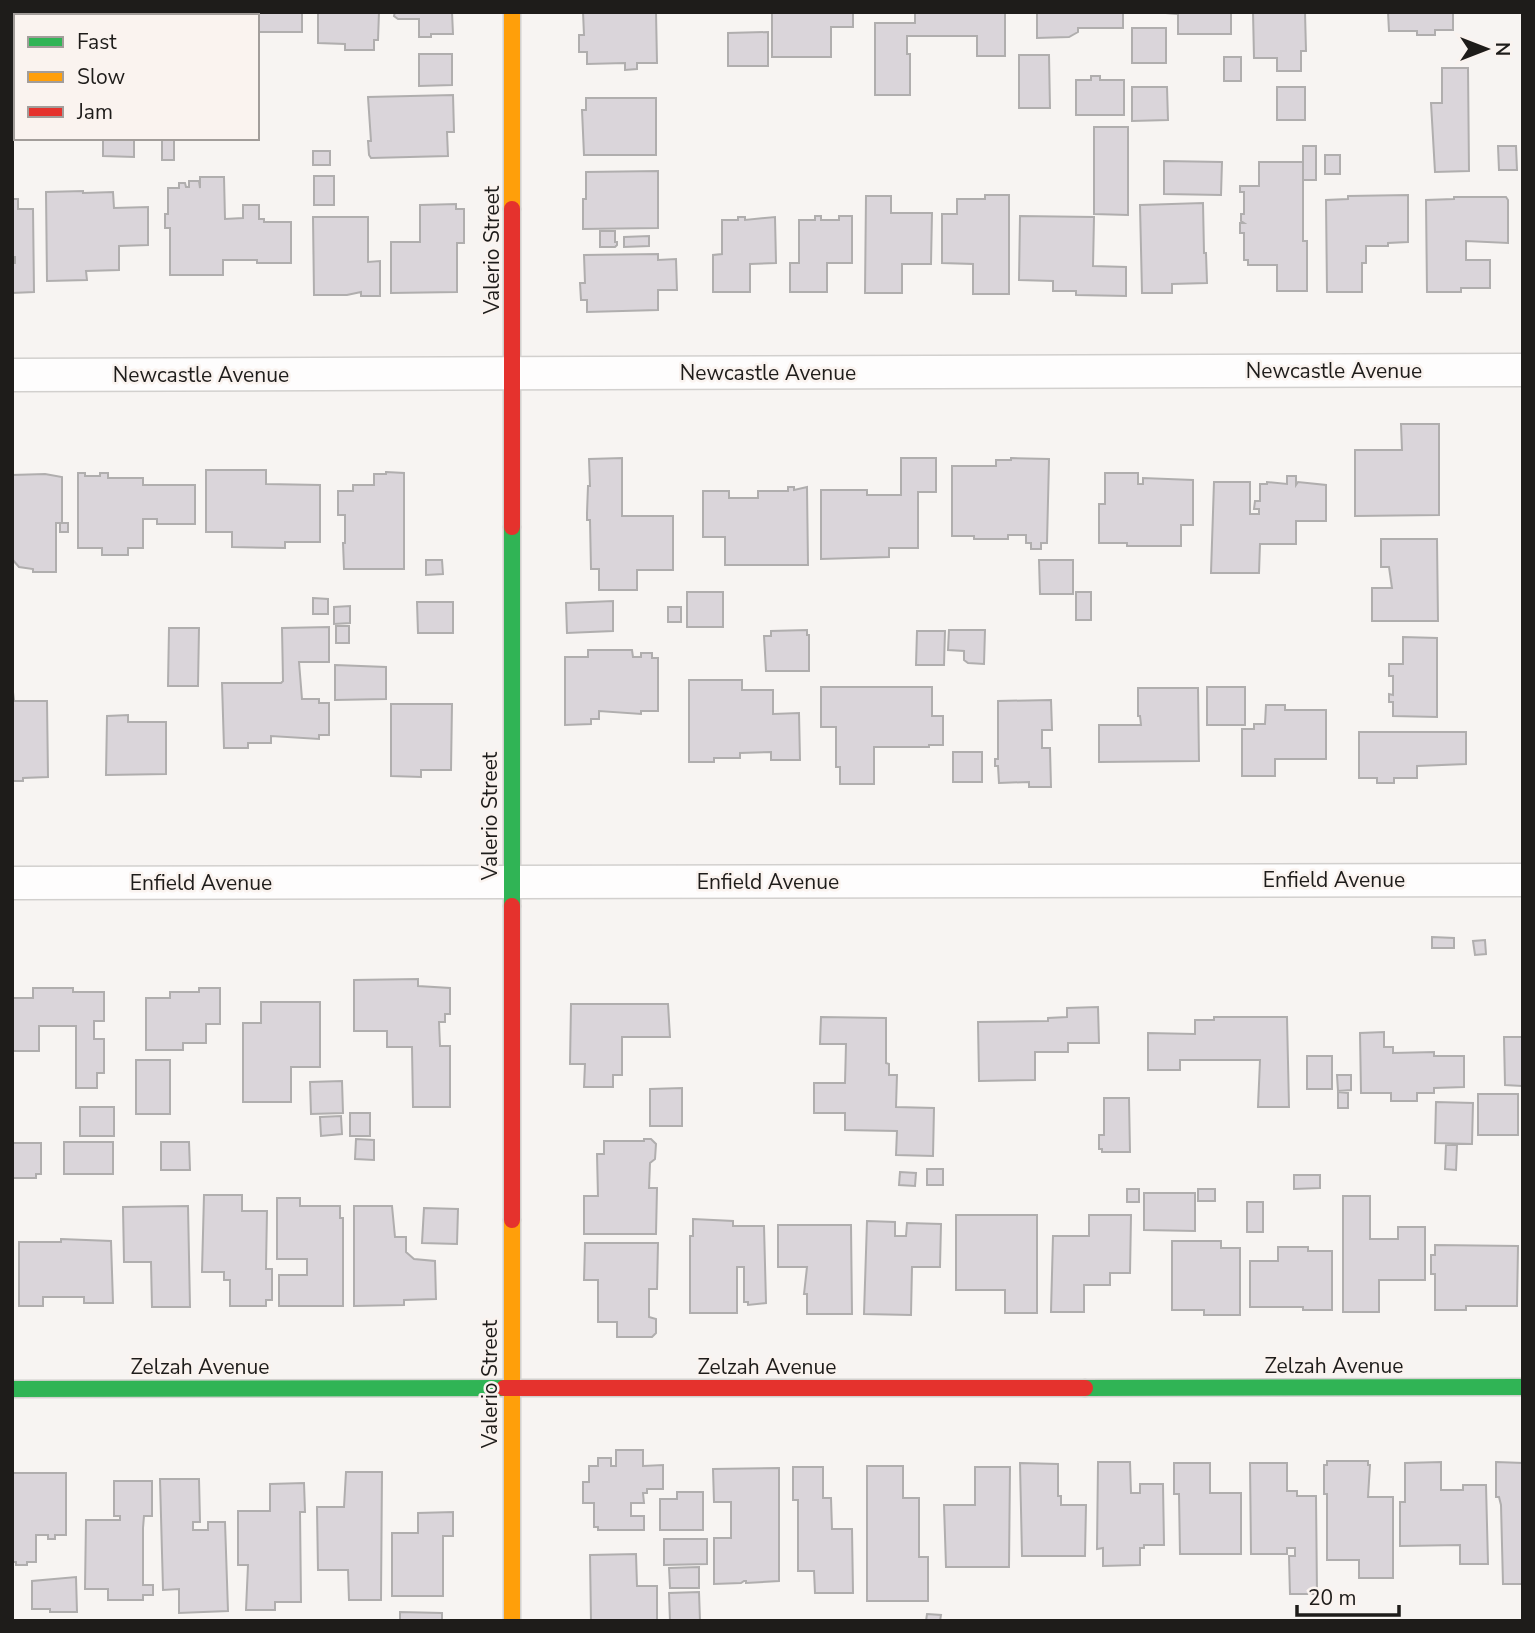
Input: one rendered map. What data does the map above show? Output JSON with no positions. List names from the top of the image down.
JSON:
{
  "streets": {
    "street": [
      "Valerio Street",
      "Newcastle Avenue",
      "Enfield Avenue",
      "Zelzah Avenue"
    ]
  },
  "crossings": [
    ["Valerio Street", "Newcastle Avenue"],
    ["Valerio Street", "Enfield Avenue"],
    ["Valerio Street", "Zelzah Avenue"]
  ],
  "legend": ["Fast", "Slow", "Jam"],
  "scale_bar": "20 m",
  "north": "right"
}
